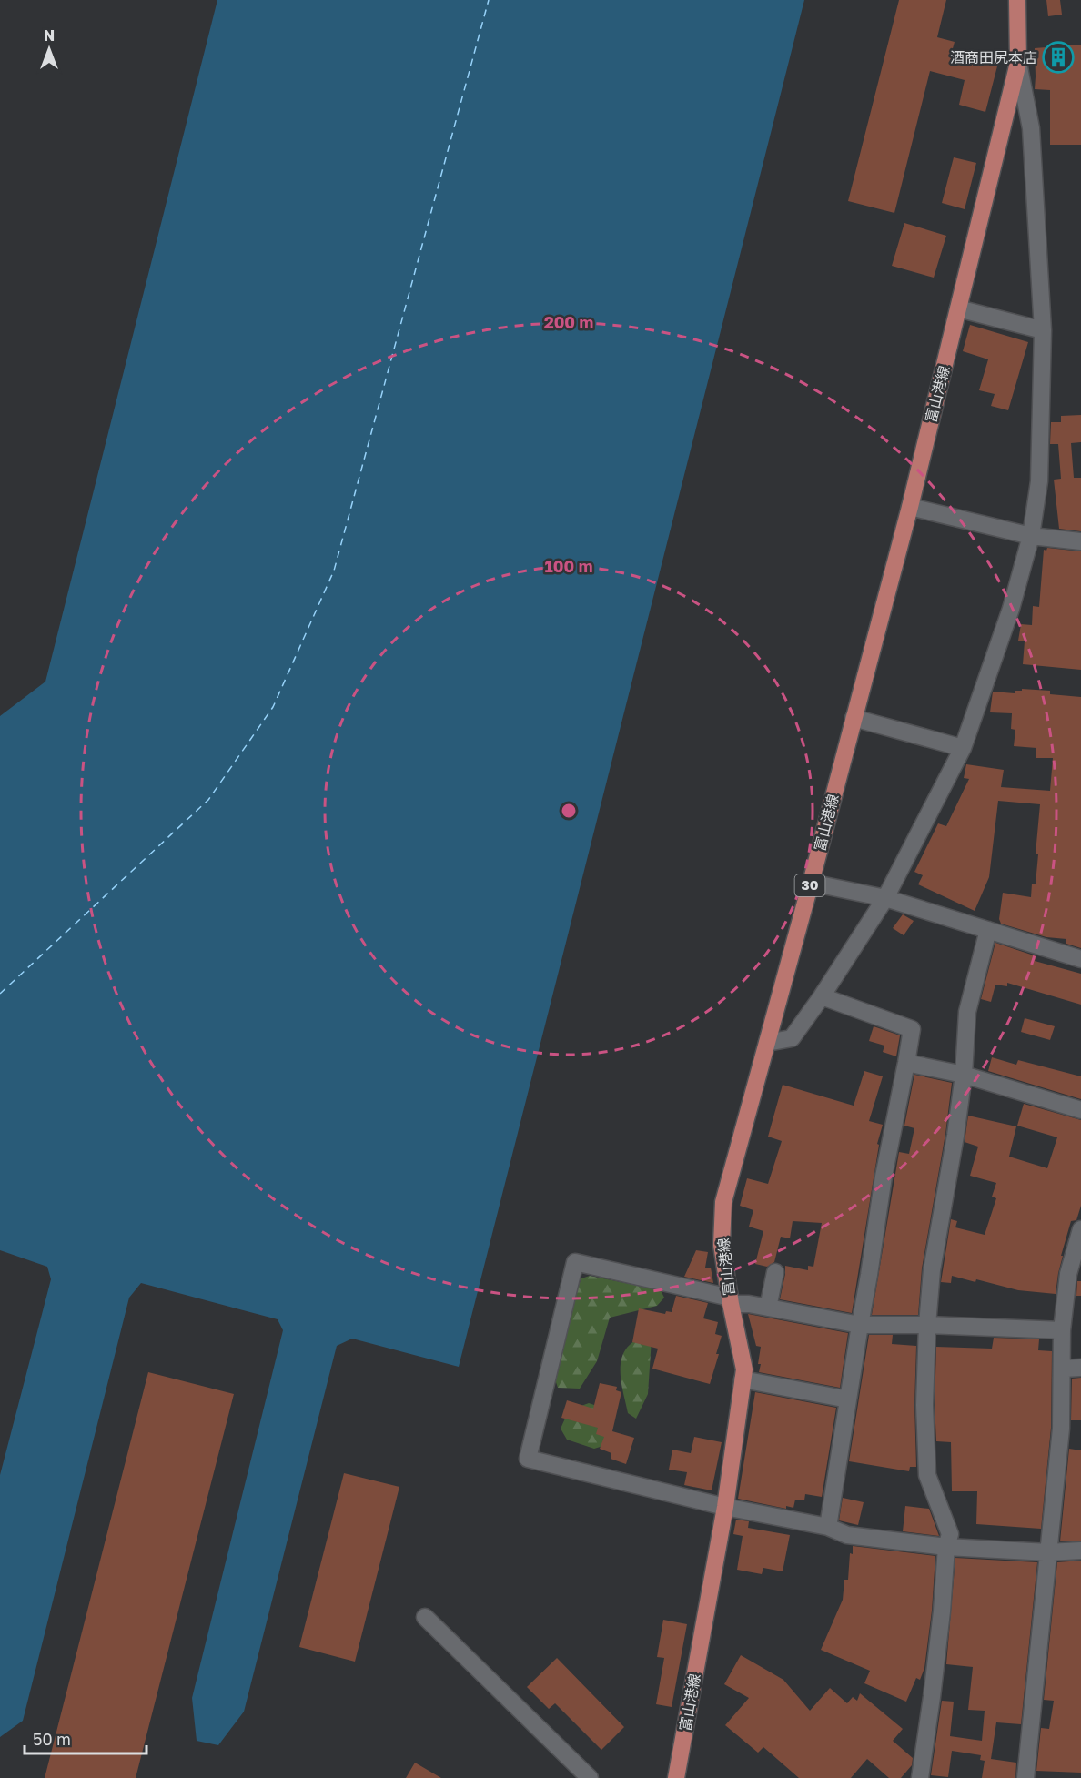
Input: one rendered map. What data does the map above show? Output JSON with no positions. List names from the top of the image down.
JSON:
{
  "streets": {
    "main road": ["富山港線", "30"]
  },
  "places": {
    "building": ["酒商田尻本店"]
  },
  "scale_bar": "50 m",
  "north": "top",
  "rings": ["200 m", "100 m"]
}
